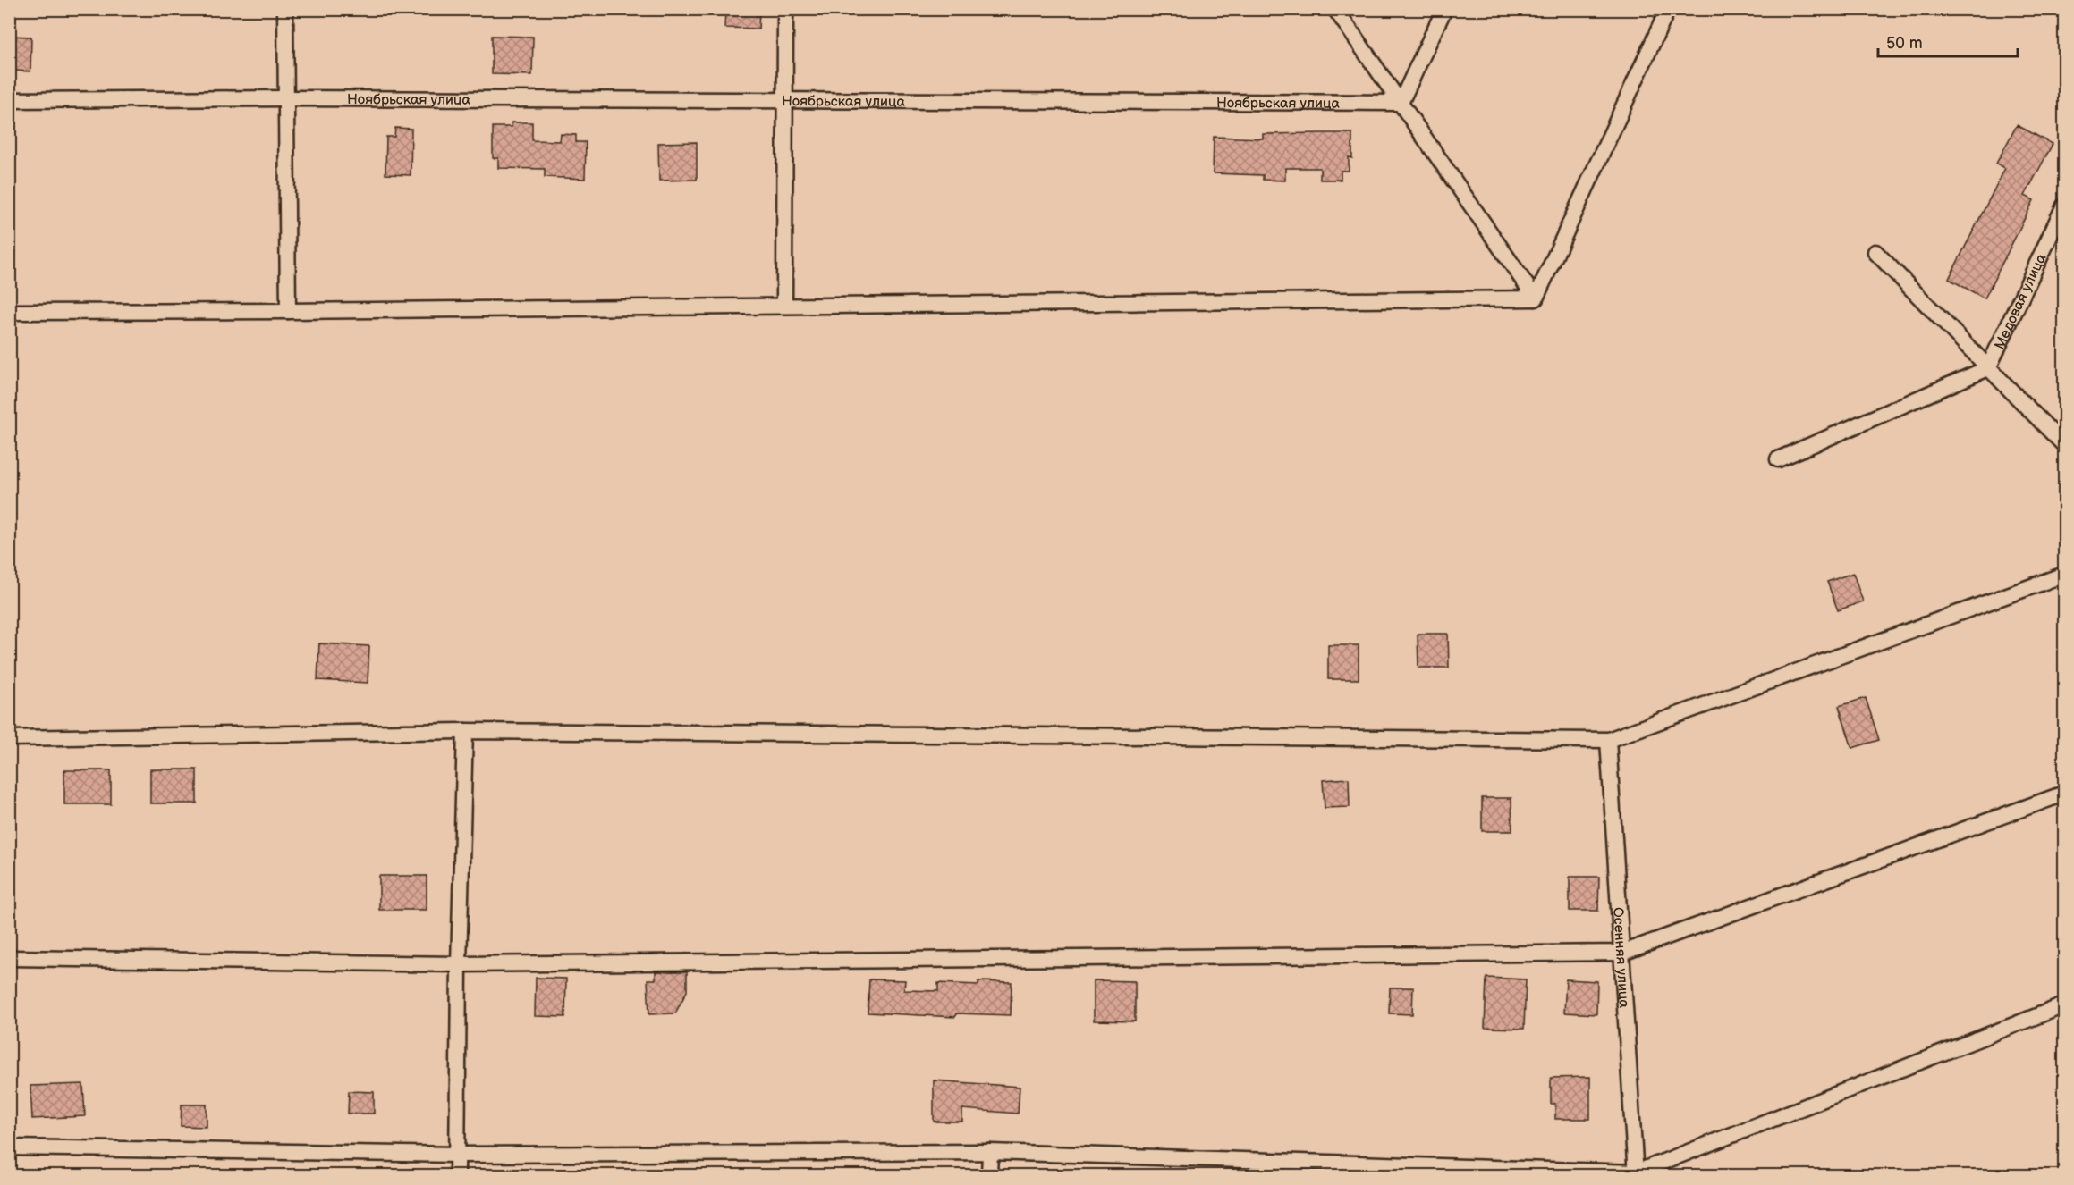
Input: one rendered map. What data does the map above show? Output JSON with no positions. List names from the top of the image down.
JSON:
{
  "streets": {
    "street": ["Ноябрьская улица", "Медовая улица", "Осенняя улица"]
  },
  "scale_bar": "50 m"
}
